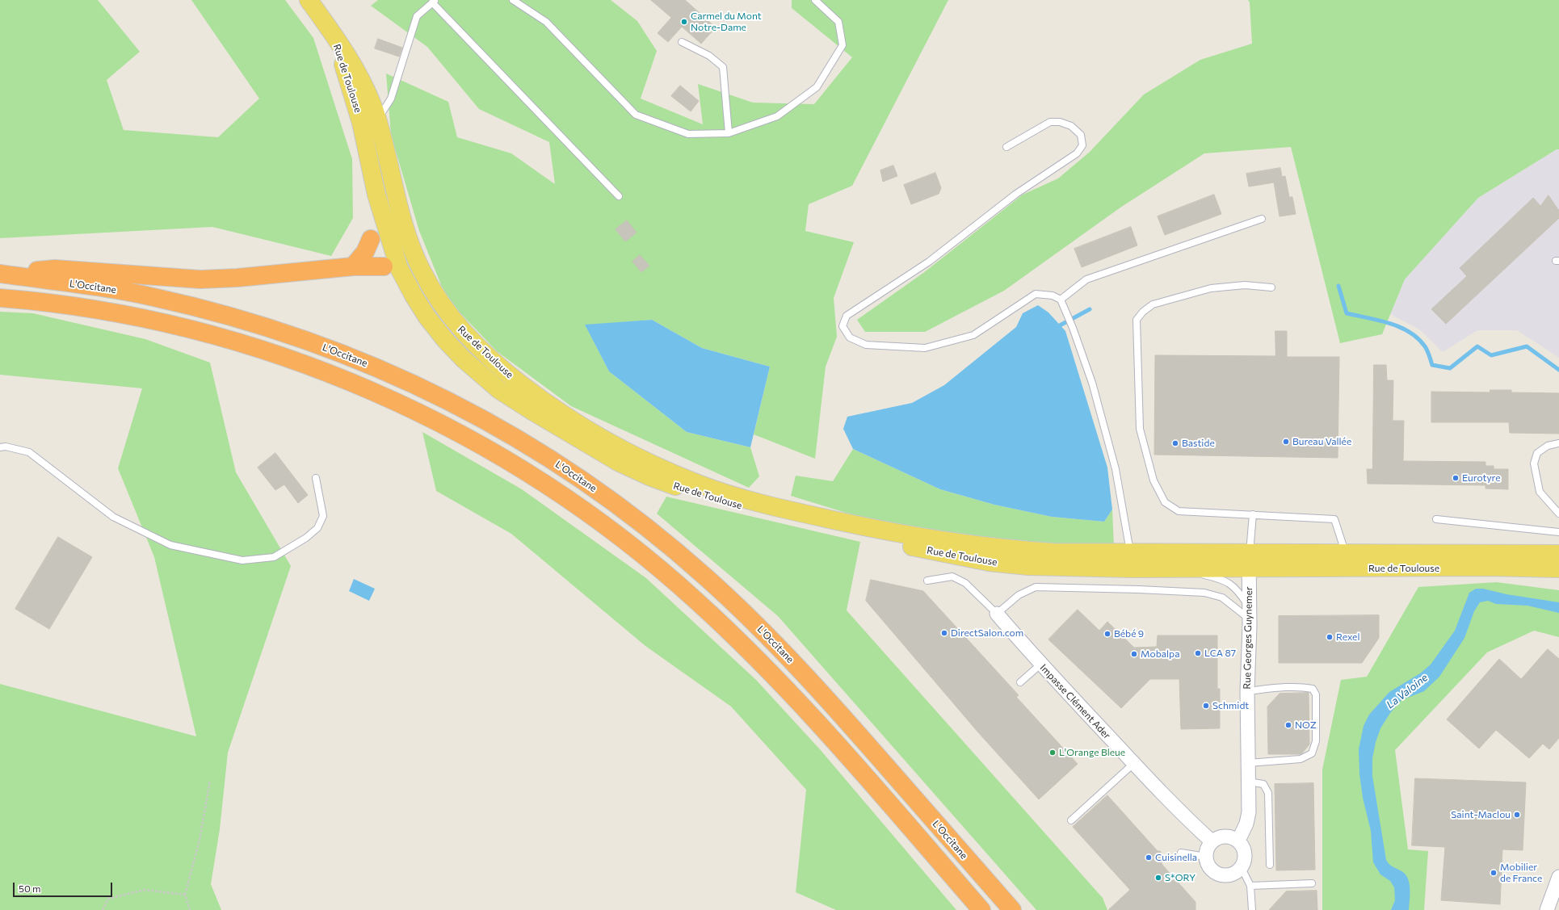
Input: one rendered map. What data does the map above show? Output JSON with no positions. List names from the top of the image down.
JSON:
{
  "streets": {
    "highway": ["L'Occitane"],
    "main road": ["Rue de Toulouse"],
    "street": ["Rue Georges Guynemer", "Impasse Clément Ader"]
  },
  "crossings": [
    ["Rue de Toulouse", "Rue Georges Guynemer"],
    ["Rue Georges Guynemer", "Impasse Clément Ader"]
  ],
  "water": ["La Valoine"],
  "places": [
    "Carmel du Mont Notre-Dame",
    "Bureau Vallée",
    "Bastide",
    "Eurotyre",
    "DirectSalon.com",
    "Bébé 9",
    "Rexel",
    "LCA 87",
    "Mobalpa",
    "Schmidt",
    "NOZ",
    "L'Orange Bleue",
    "Saint-Maclou",
    "Cuisinella",
    "Mobilier de France",
    "S*ORY"
  ],
  "scale_bar": "50 m"
}
